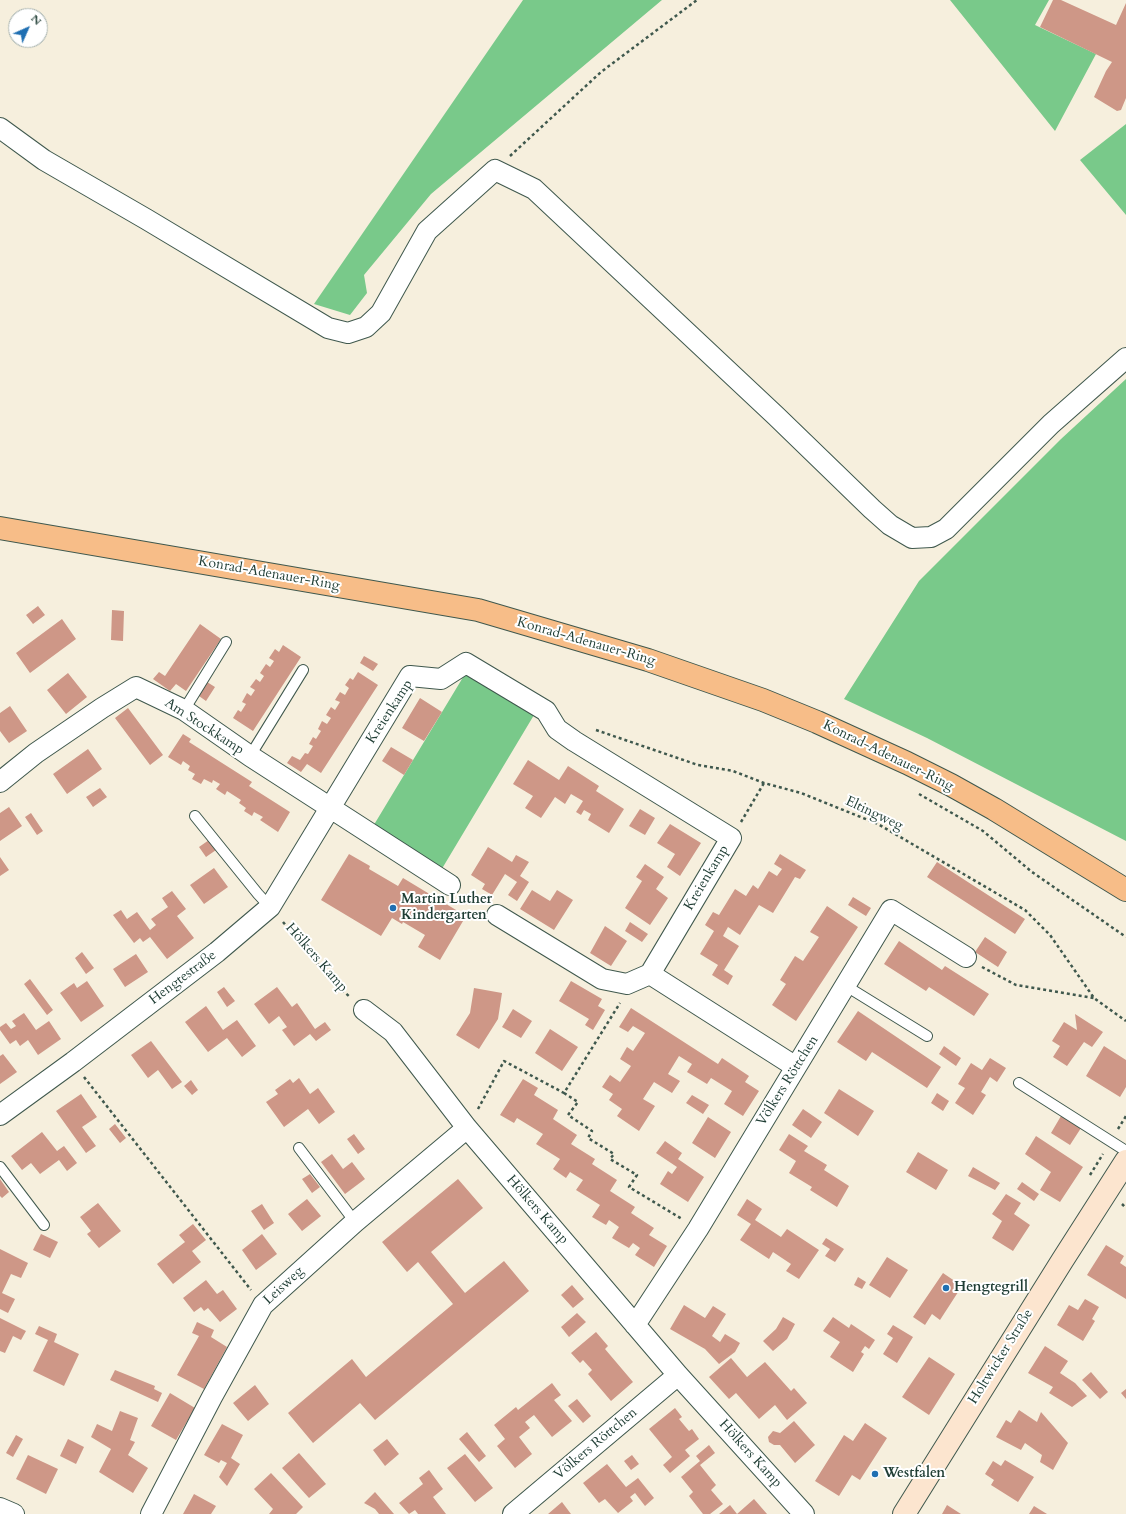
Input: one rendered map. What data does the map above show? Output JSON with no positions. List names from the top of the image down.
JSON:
{
  "streets": {
    "main road": ["Konrad-Adenauer-Ring", "Holtwicker Straße"],
    "street": [
      "Kreienkamp",
      "Am Stockkamp",
      "Hölkers Kamp",
      "Hengtestraße",
      "Völkers Röttchen",
      "Leisweg"
    ],
    "path": ["Eltingweg"]
  },
  "crossings": [
    ["Kreienkamp", "Am Stockkamp"],
    ["Kreienkamp", "Hengtestraße"],
    ["Am Stockkamp", "Hengtestraße"],
    ["Hölkers Kamp", "Hengtestraße"],
    ["Hölkers Kamp", "Völkers Röttchen"],
    ["Hölkers Kamp", "Leisweg"]
  ],
  "places": ["Martin Luther Kindergarten", "Hengtegrill", "Westfalen"],
  "north": "top right"
}
